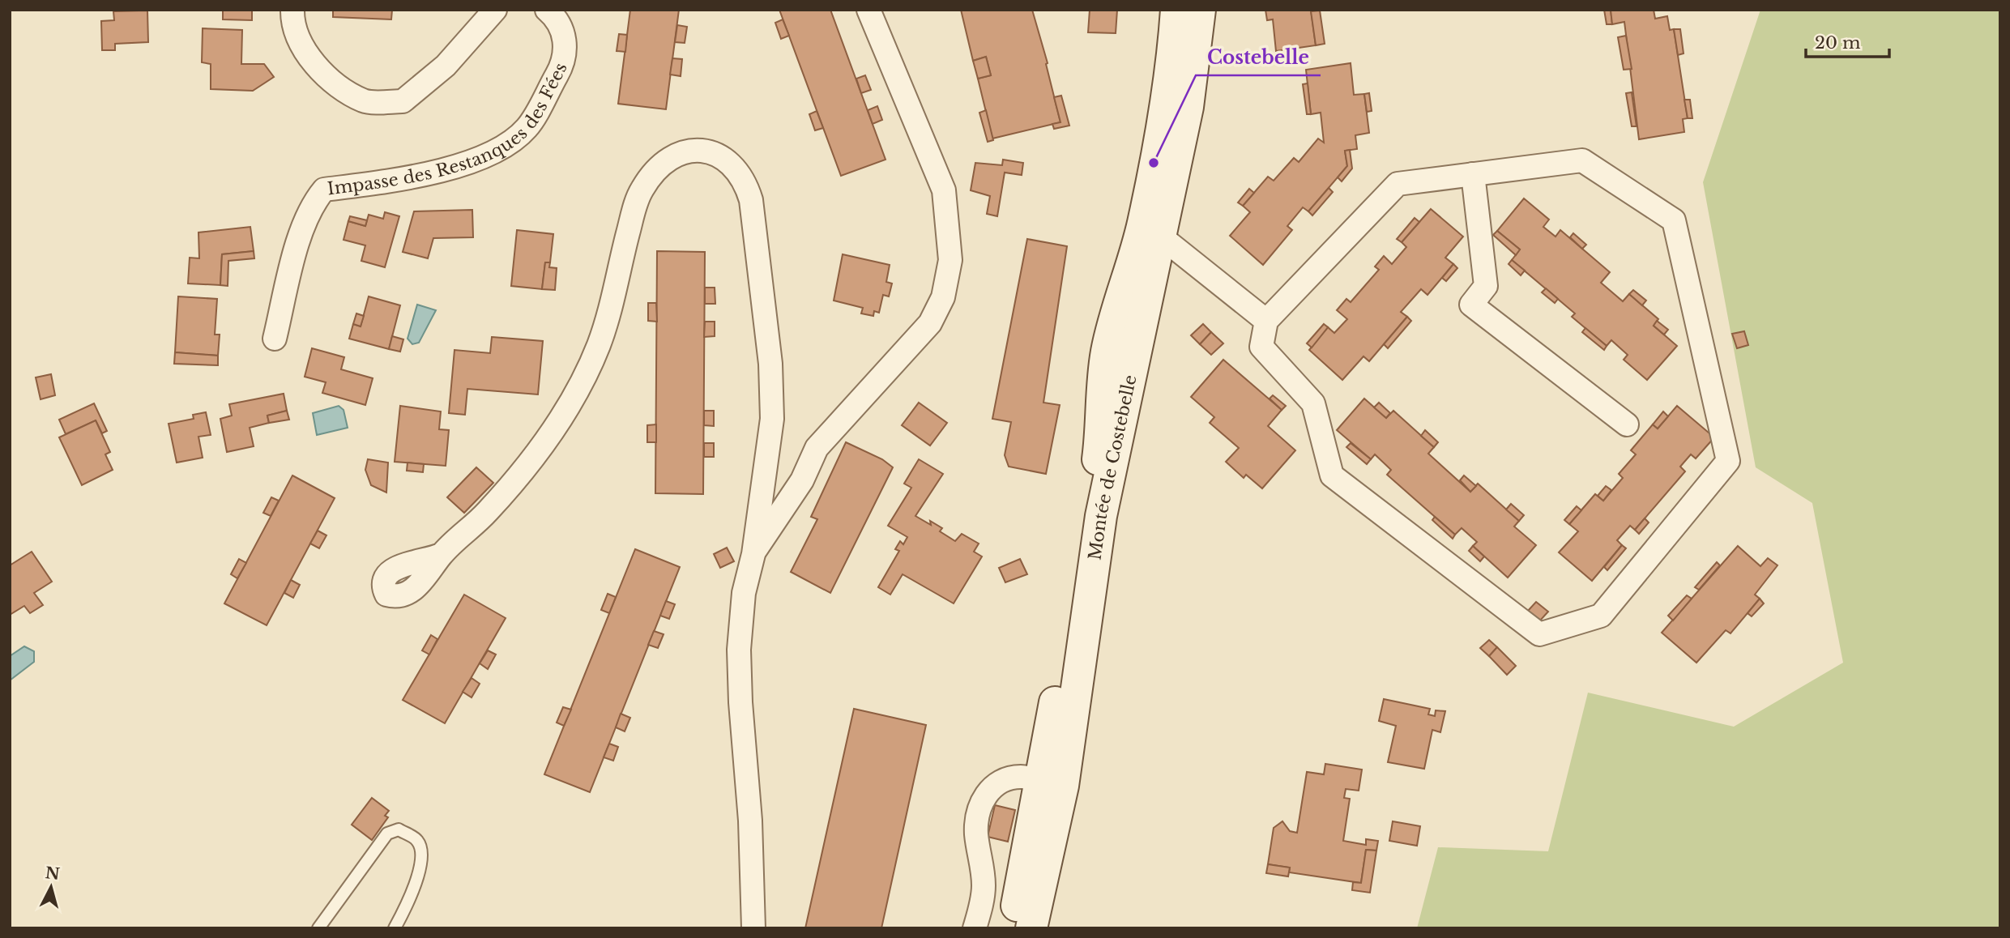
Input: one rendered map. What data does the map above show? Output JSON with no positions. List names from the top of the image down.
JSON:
{
  "streets": {
    "main road": ["Montée de Costebelle"],
    "street": ["Impasse des Restanques des Fées"]
  },
  "places": ["Costebelle"],
  "scale_bar": "20 m",
  "north": "top"
}
